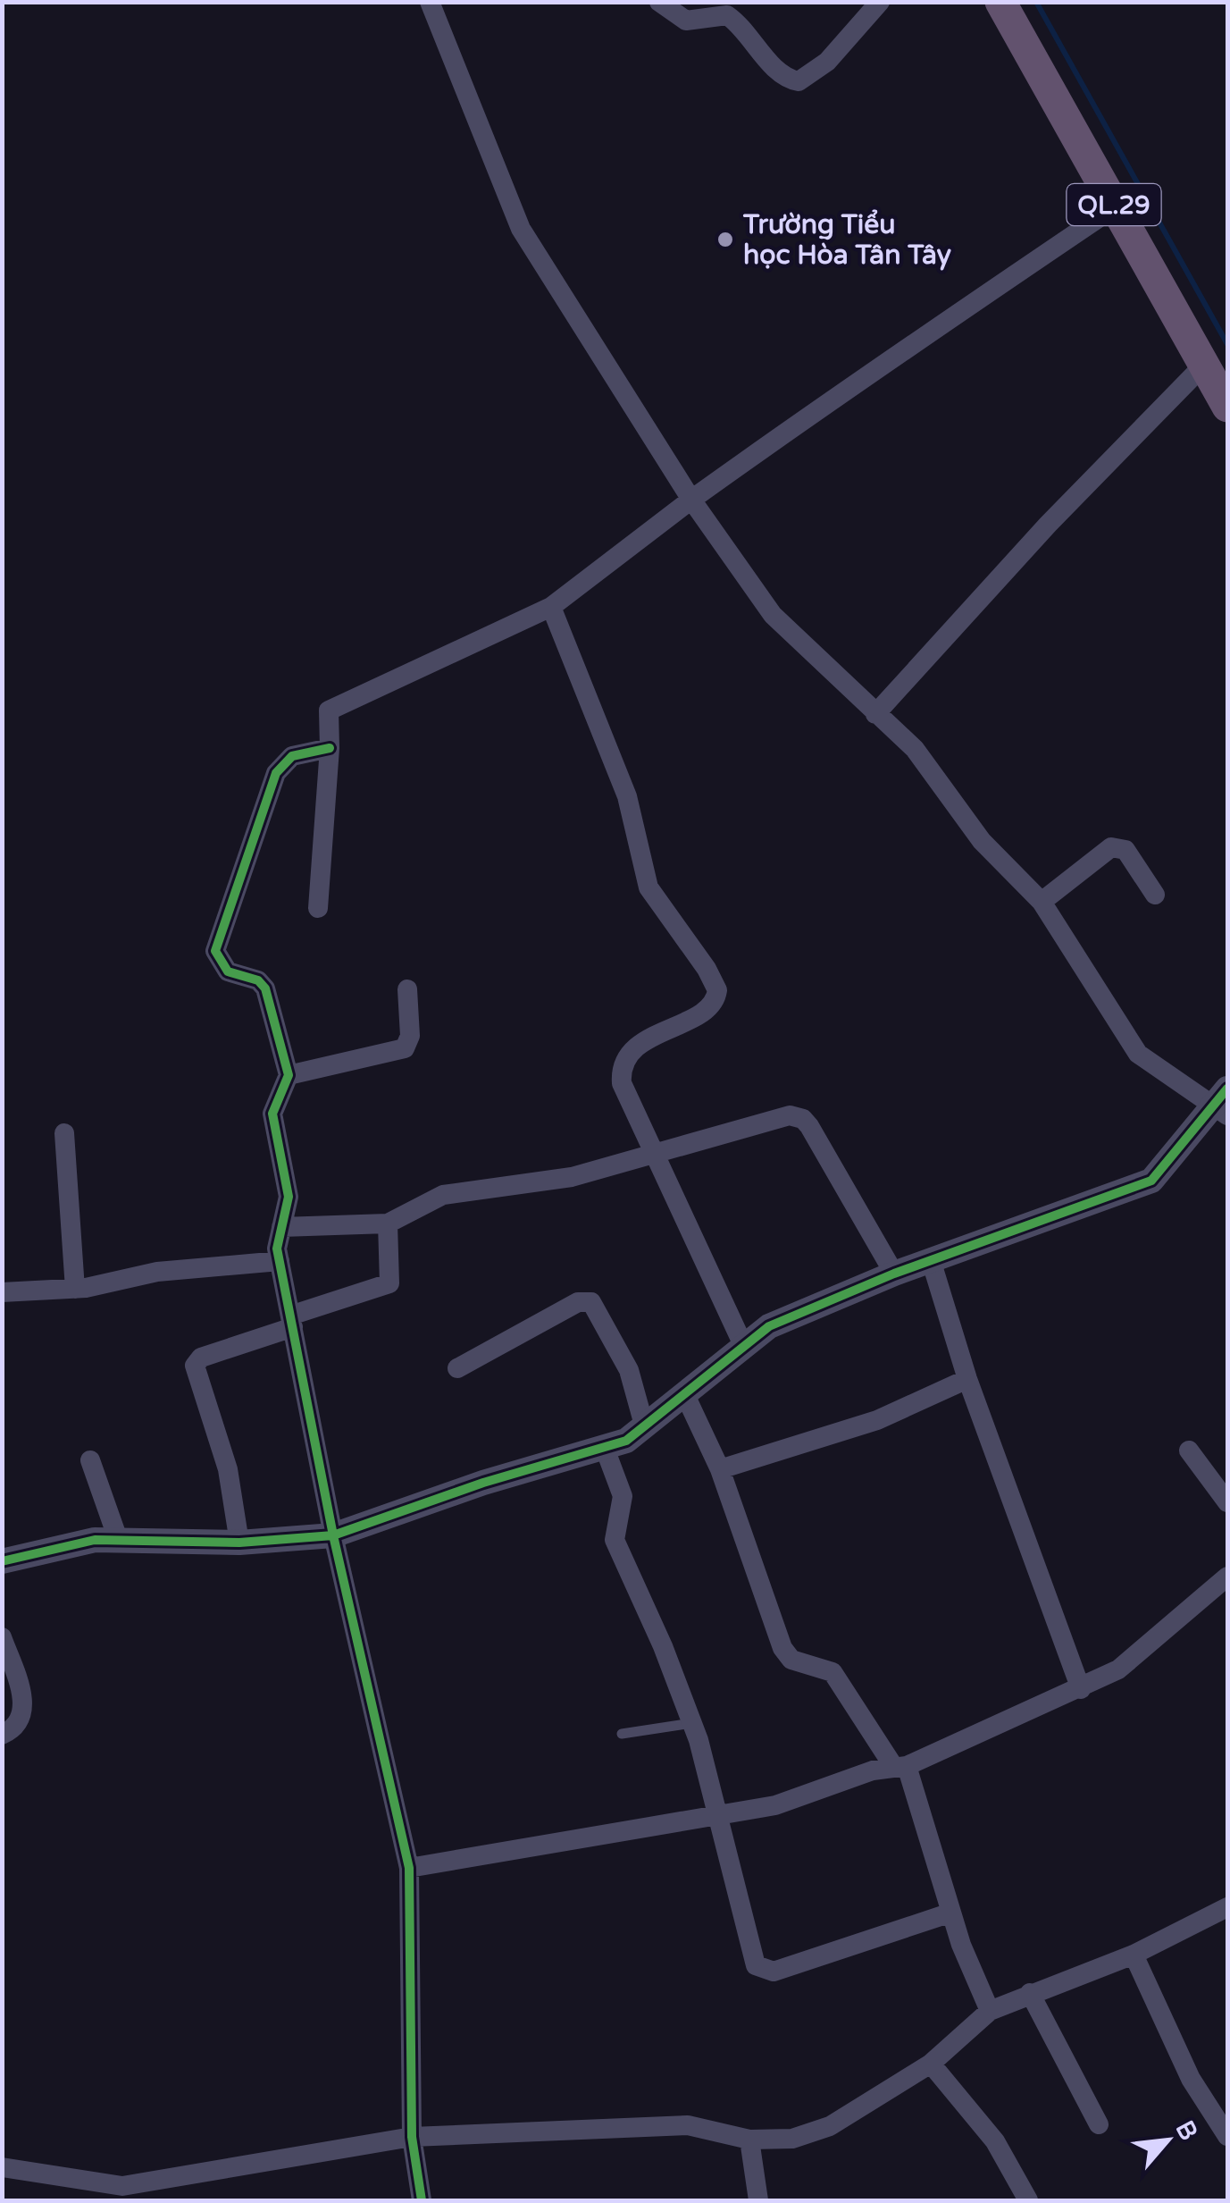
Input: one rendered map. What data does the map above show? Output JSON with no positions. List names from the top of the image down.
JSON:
{
  "streets": {
    "highway": ["QL.29"]
  },
  "places": ["Trường Tiểu học Hòa Tân Tây"],
  "north": "top right"
}
